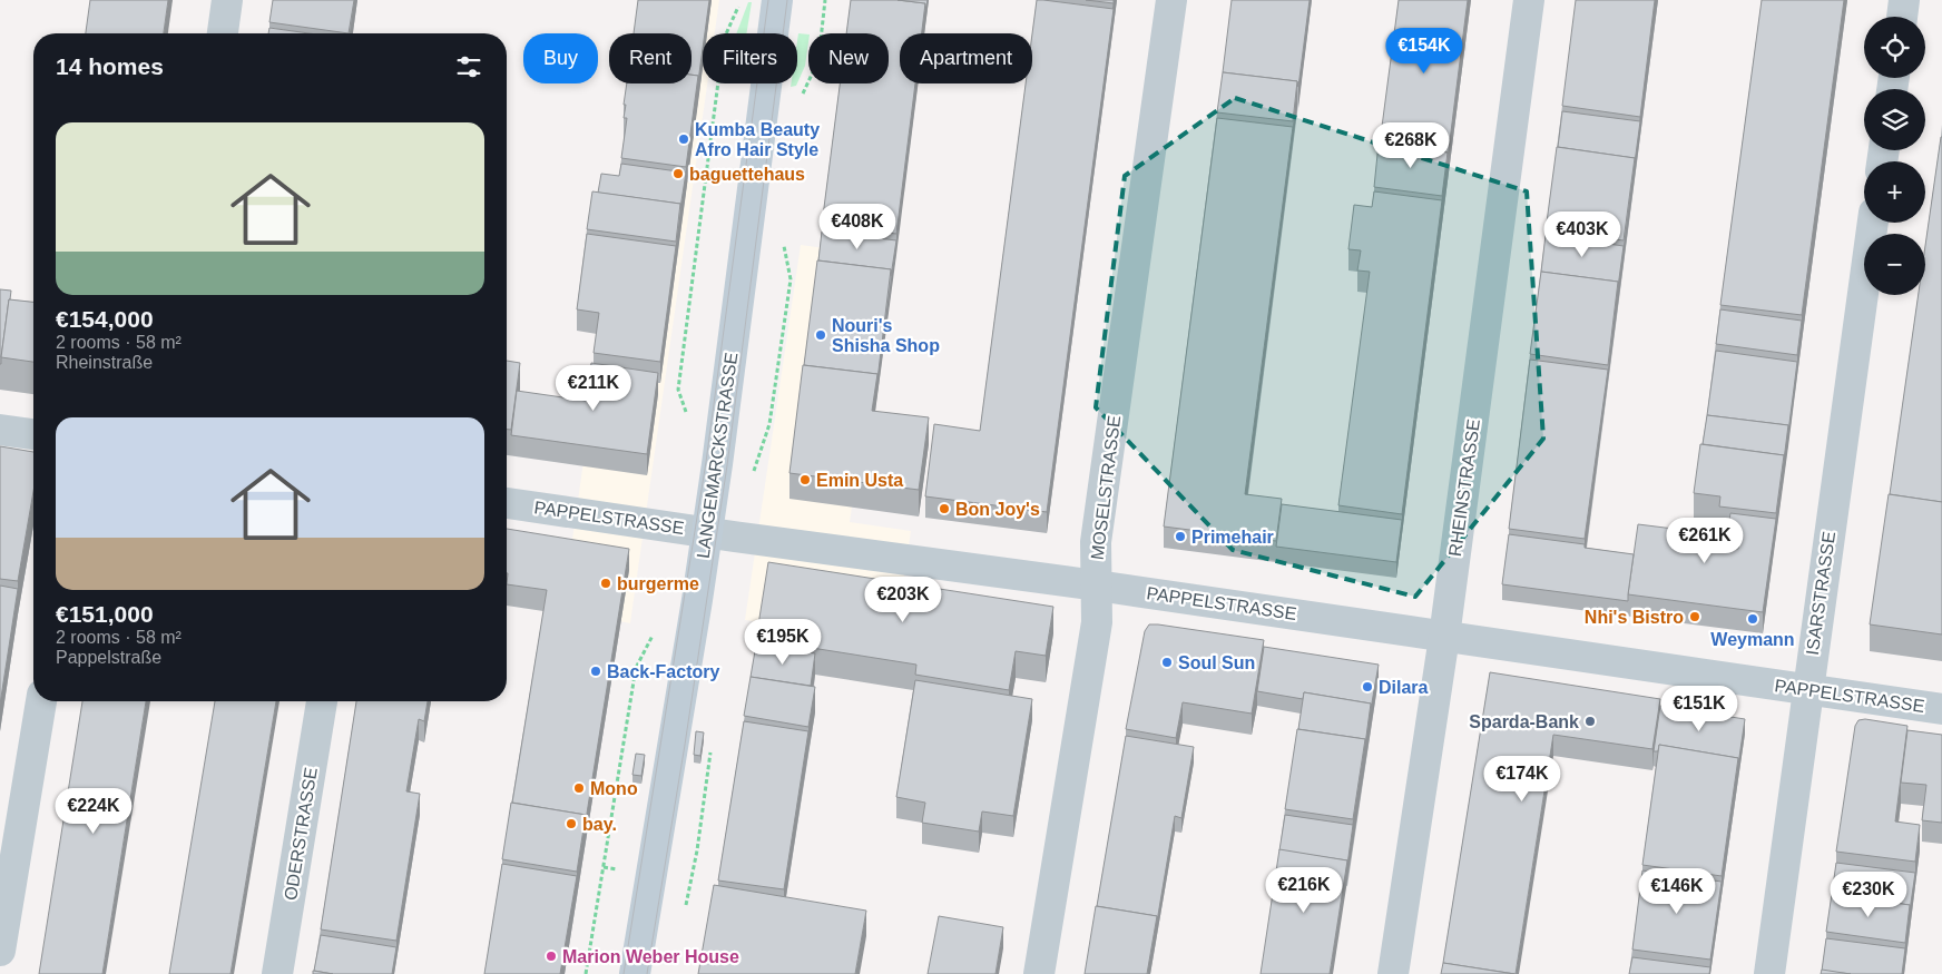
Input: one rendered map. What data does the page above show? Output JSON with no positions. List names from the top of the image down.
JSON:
{
  "streets": {
    "main road": ["LANGEMARCKSTRASSE"],
    "street": [
      "MOSELSTRASSE",
      "RHEINSTRASSE",
      "PAPPELSTRASSE",
      "ISARSTRASSE",
      "ODERSTRASSE"
    ]
  },
  "crossings": [
    ["LANGEMARCKSTRASSE", "PAPPELSTRASSE"],
    ["MOSELSTRASSE", "PAPPELSTRASSE"],
    ["RHEINSTRASSE", "PAPPELSTRASSE"],
    ["PAPPELSTRASSE", "ISARSTRASSE"]
  ],
  "places": [
    "Kumba Beauty Afro Hair Style",
    "baguettehaus",
    "Nouri's Shisha Shop",
    "Emin Usta",
    "Bon Joy's",
    "Primehair",
    "burgerme",
    "Nhi's Bistro",
    "Weymann",
    "Soul Sun",
    "Back-Factory",
    "Dilara",
    "Sparda-Bank",
    "Mono",
    "bay.",
    "Marion Weber House"
  ],
  "page": {
    "map_buttons": ["+", "−"],
    "price": [
      "€154K",
      "€268K",
      "€408K",
      "€403K",
      "€211K",
      "€261K",
      "€203K",
      "€195K",
      "€151K",
      "€174K",
      "€224K",
      "€216K",
      "€146K",
      "€230K"
    ],
    "chip": [
      "Buy",
      "Rent",
      "Filters",
      "New",
      "Apartment"
    ],
    "heading": "14 homes",
    "list": [
      {
        "name": "€154,000",
        "note": "2 rooms · 58 m² · Rheinstraße"
      },
      {
        "name": "€151,000",
        "note": "2 rooms · 58 m² · Pappelstraße"
      }
    ]
  }
}
